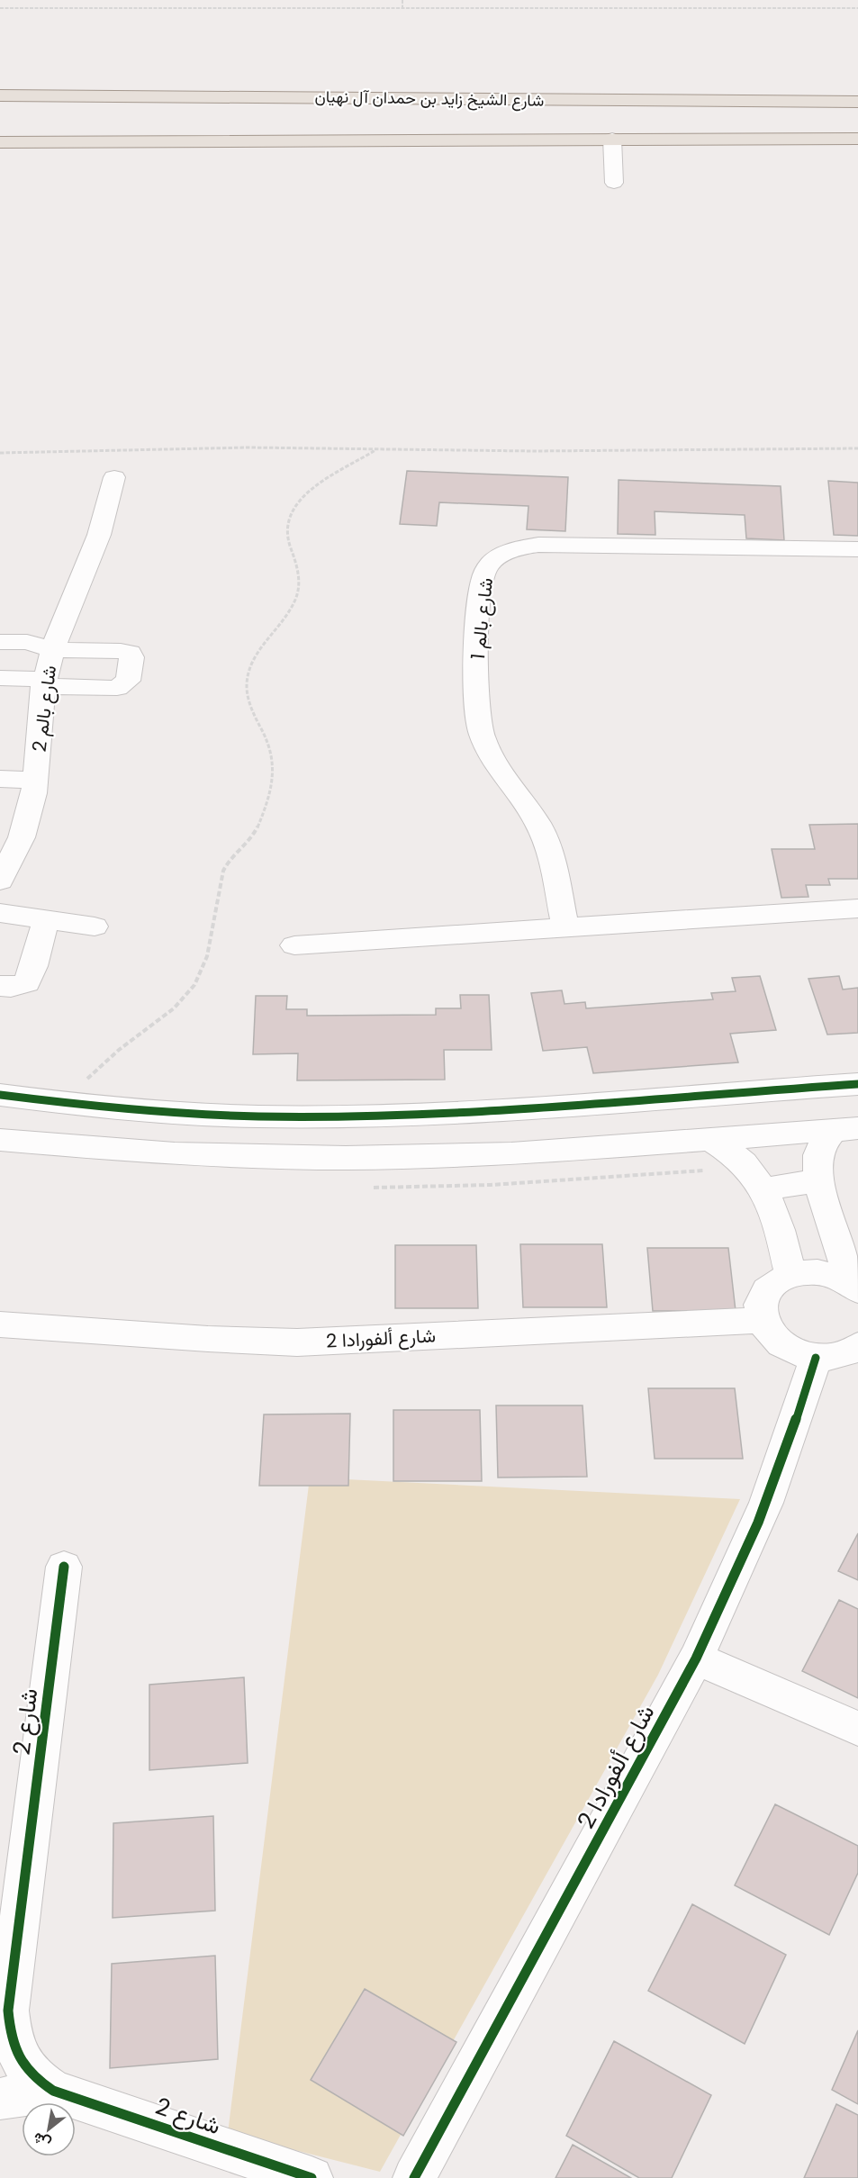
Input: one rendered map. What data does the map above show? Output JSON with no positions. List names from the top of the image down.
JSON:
{
  "streets": {
    "main road": ["شارع الشيخ زايد بن حمدان آل نهيان"],
    "street": [
      "شارع بالم 1",
      "شارع بالم 2",
      "شارع ألفورادا 2",
      "شارع 2"
    ]
  },
  "north": "bottom left"
}
